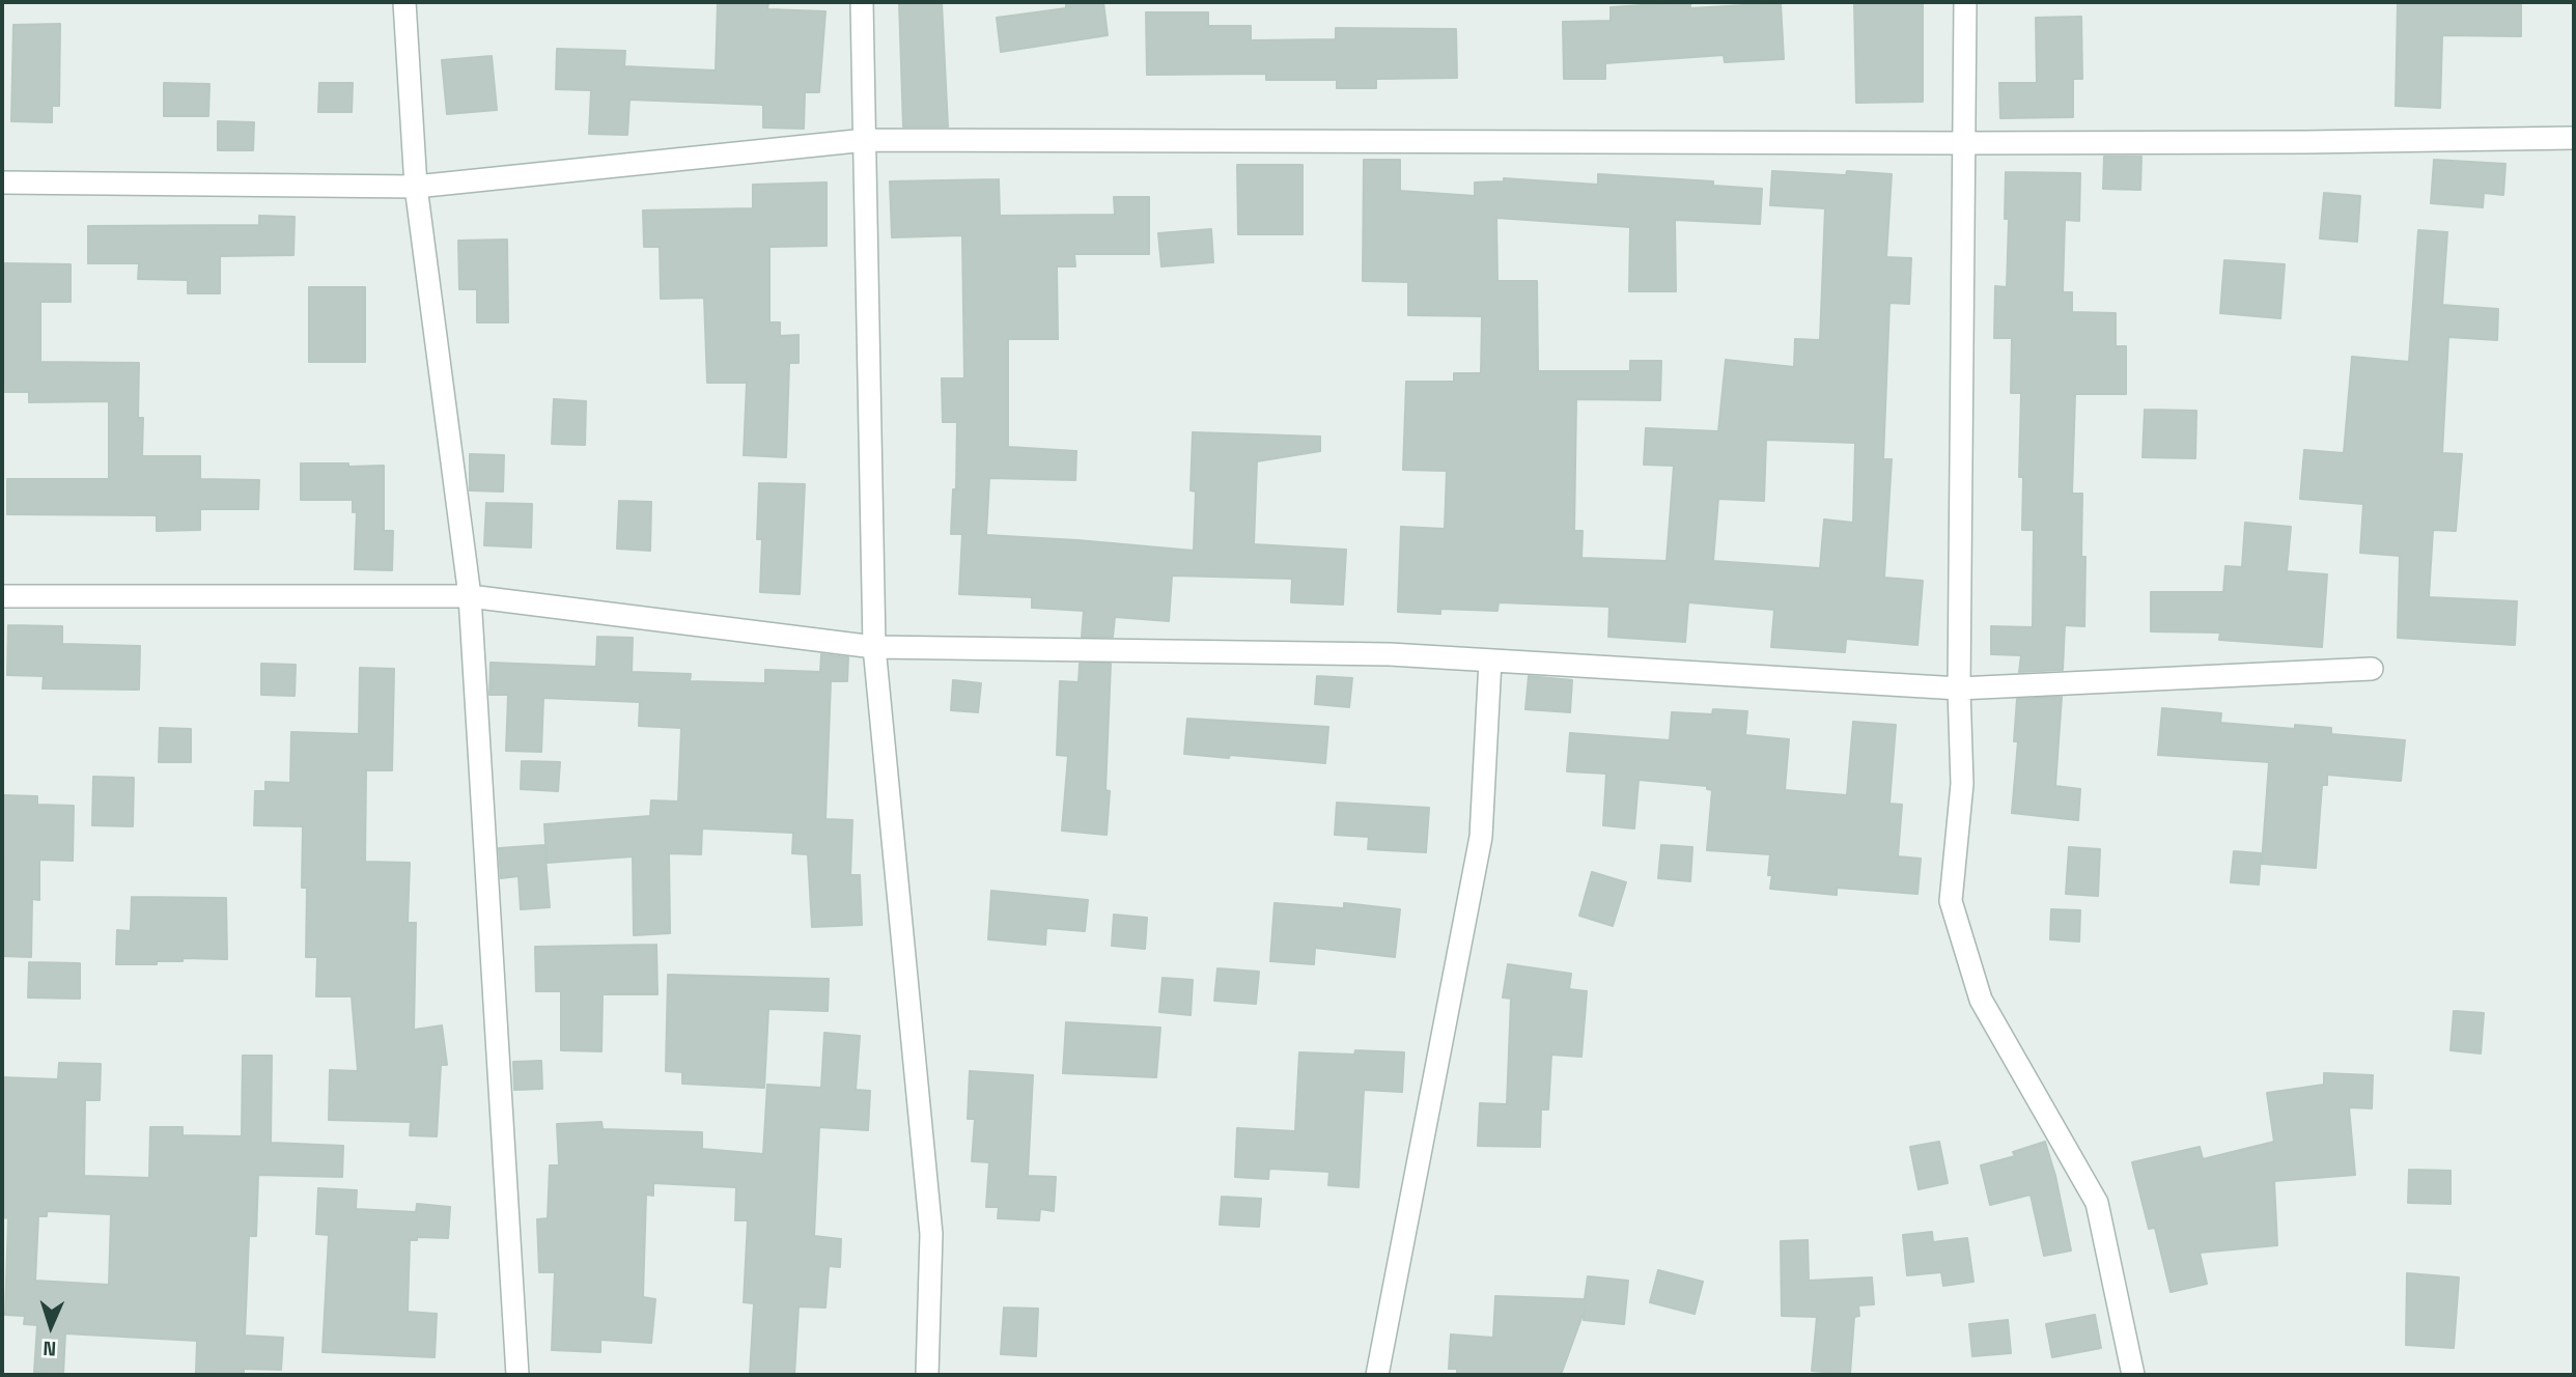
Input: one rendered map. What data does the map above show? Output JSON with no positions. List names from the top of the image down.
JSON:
{
  "north": "bottom"
}
